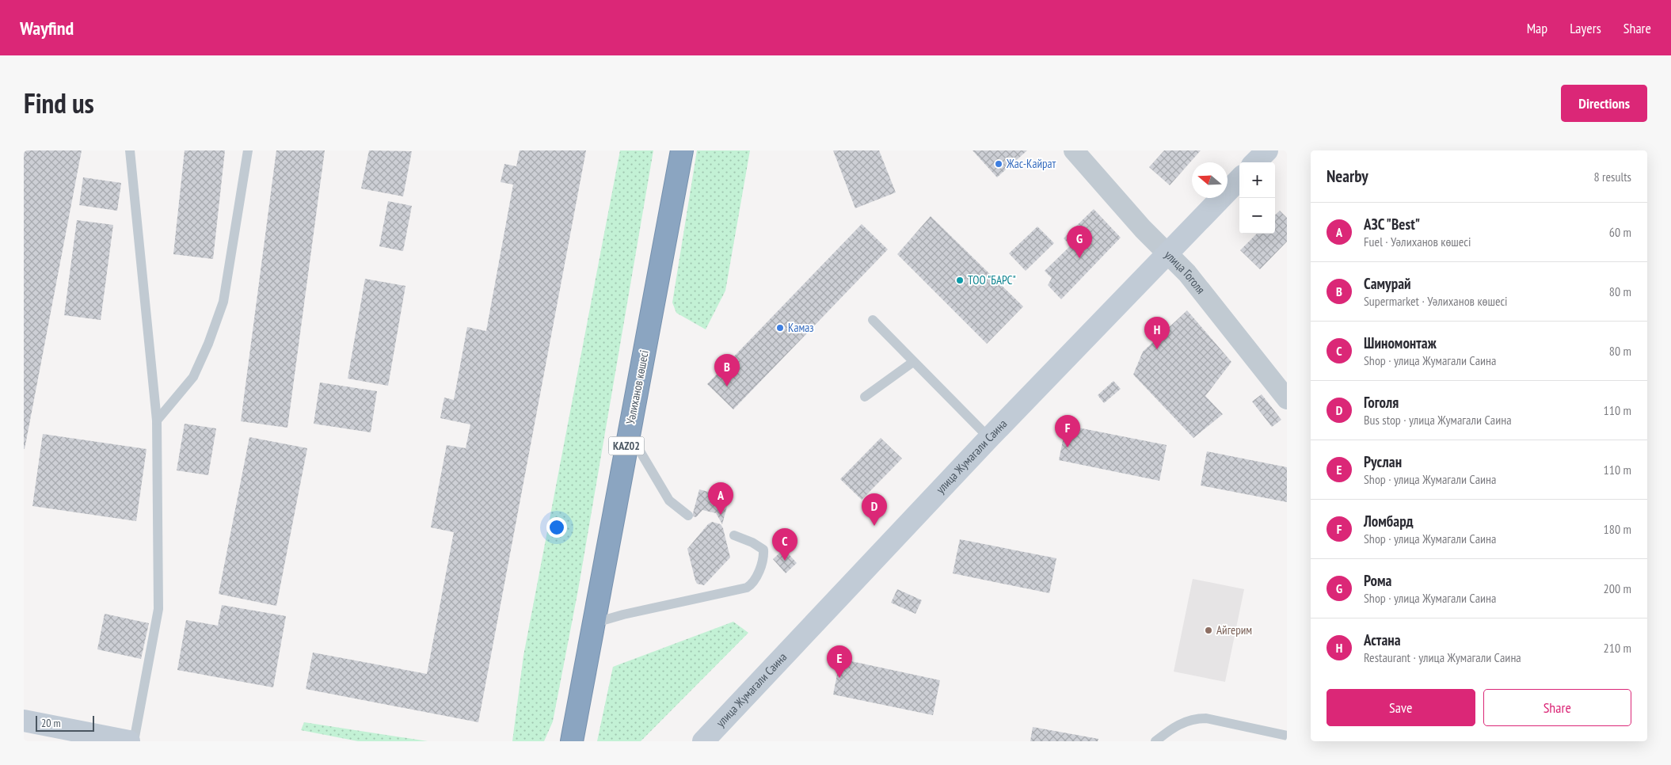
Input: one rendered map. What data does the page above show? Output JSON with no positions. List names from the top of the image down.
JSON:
{
  "streets": {
    "highway": ["Уәлиханов көшесі", "KАZ02"],
    "street": ["улица Гоголя", "улица Жумагали Саина"]
  },
  "crossings": [
    ["улица Гоголя", "улица Жумагали Саина"]
  ],
  "places": [
    "Жас-Кайрат",
    "ТОО \"БАРС\"",
    "Камаз",
    "Айгерим"
  ],
  "scale_bar": "20 m",
  "north": "left",
  "page": {
    "header": "Wayfind",
    "nav": ["Map", "Layers", "Share"],
    "title": "Find us",
    "buttons": [
      "Directions",
      ["Save", "Share"]
    ],
    "heading": ["Nearby", "8 results"],
    "map_buttons": ["+", "−"],
    "list": [
      {
        "mark": "A",
        "name": "АЗС \"Best\"",
        "note": "Fuel · Уәлиханов көшесі",
        "value": "60 m"
      },
      {
        "mark": "B",
        "name": "Самурай",
        "note": "Supermarket · Уәлиханов көшесі",
        "value": "80 m"
      },
      {
        "mark": "C",
        "name": "Шиномонтаж",
        "note": "Shop · улица Жумагали Саина",
        "value": "80 m"
      },
      {
        "mark": "D",
        "name": "Гоголя",
        "note": "Bus stop · улица Жумагали Саина",
        "value": "110 m"
      },
      {
        "mark": "E",
        "name": "Руслан",
        "note": "Shop · улица Жумагали Саина",
        "value": "110 m"
      },
      {
        "mark": "F",
        "name": "Ломбард",
        "note": "Shop · улица Жумагали Саина",
        "value": "180 m"
      },
      {
        "mark": "G",
        "name": "Рома",
        "note": "Shop · улица Жумагали Саина",
        "value": "200 m"
      },
      {
        "mark": "H",
        "name": "Астана",
        "note": "Restaurant · улица Жумагали Саина",
        "value": "210 m"
      }
    ],
    "pins": [
      "G",
      "H",
      "B",
      "F",
      "A",
      "D",
      "C",
      "E"
    ],
    "scale": "20 m"
  }
}
